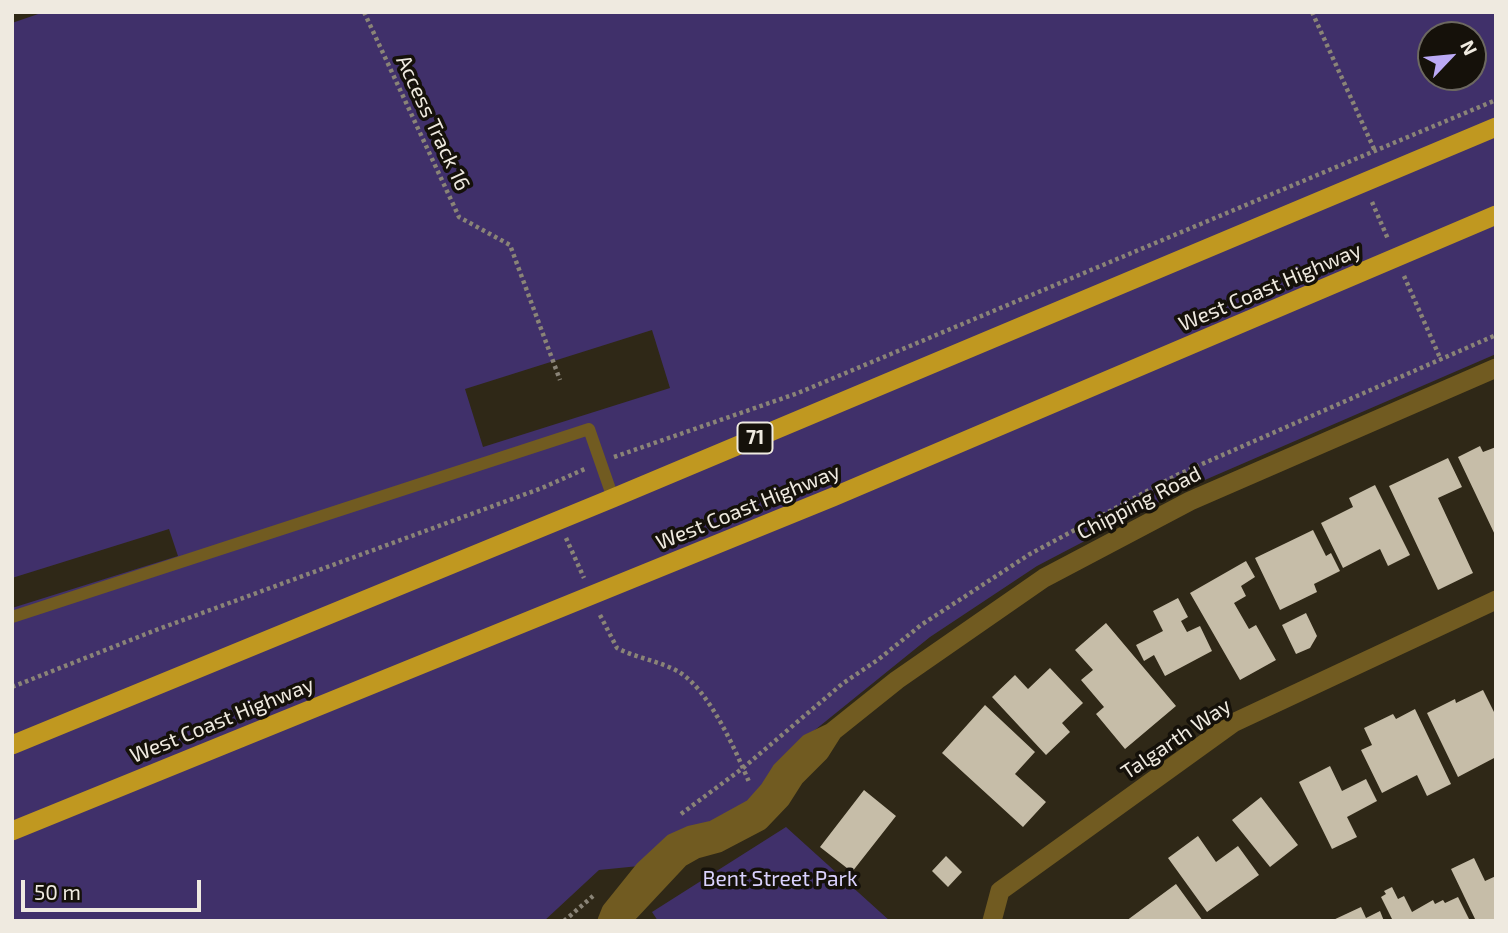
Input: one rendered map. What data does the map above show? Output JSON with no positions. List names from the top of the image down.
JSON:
{
  "streets": {
    "highway": ["West Coast Highway", "71"],
    "street": ["Chipping Road", "Talgarth Way"],
    "path": ["Access Track 16"]
  },
  "parks": ["Bent Street Park"],
  "scale_bar": "50 m",
  "north": "top right"
}
